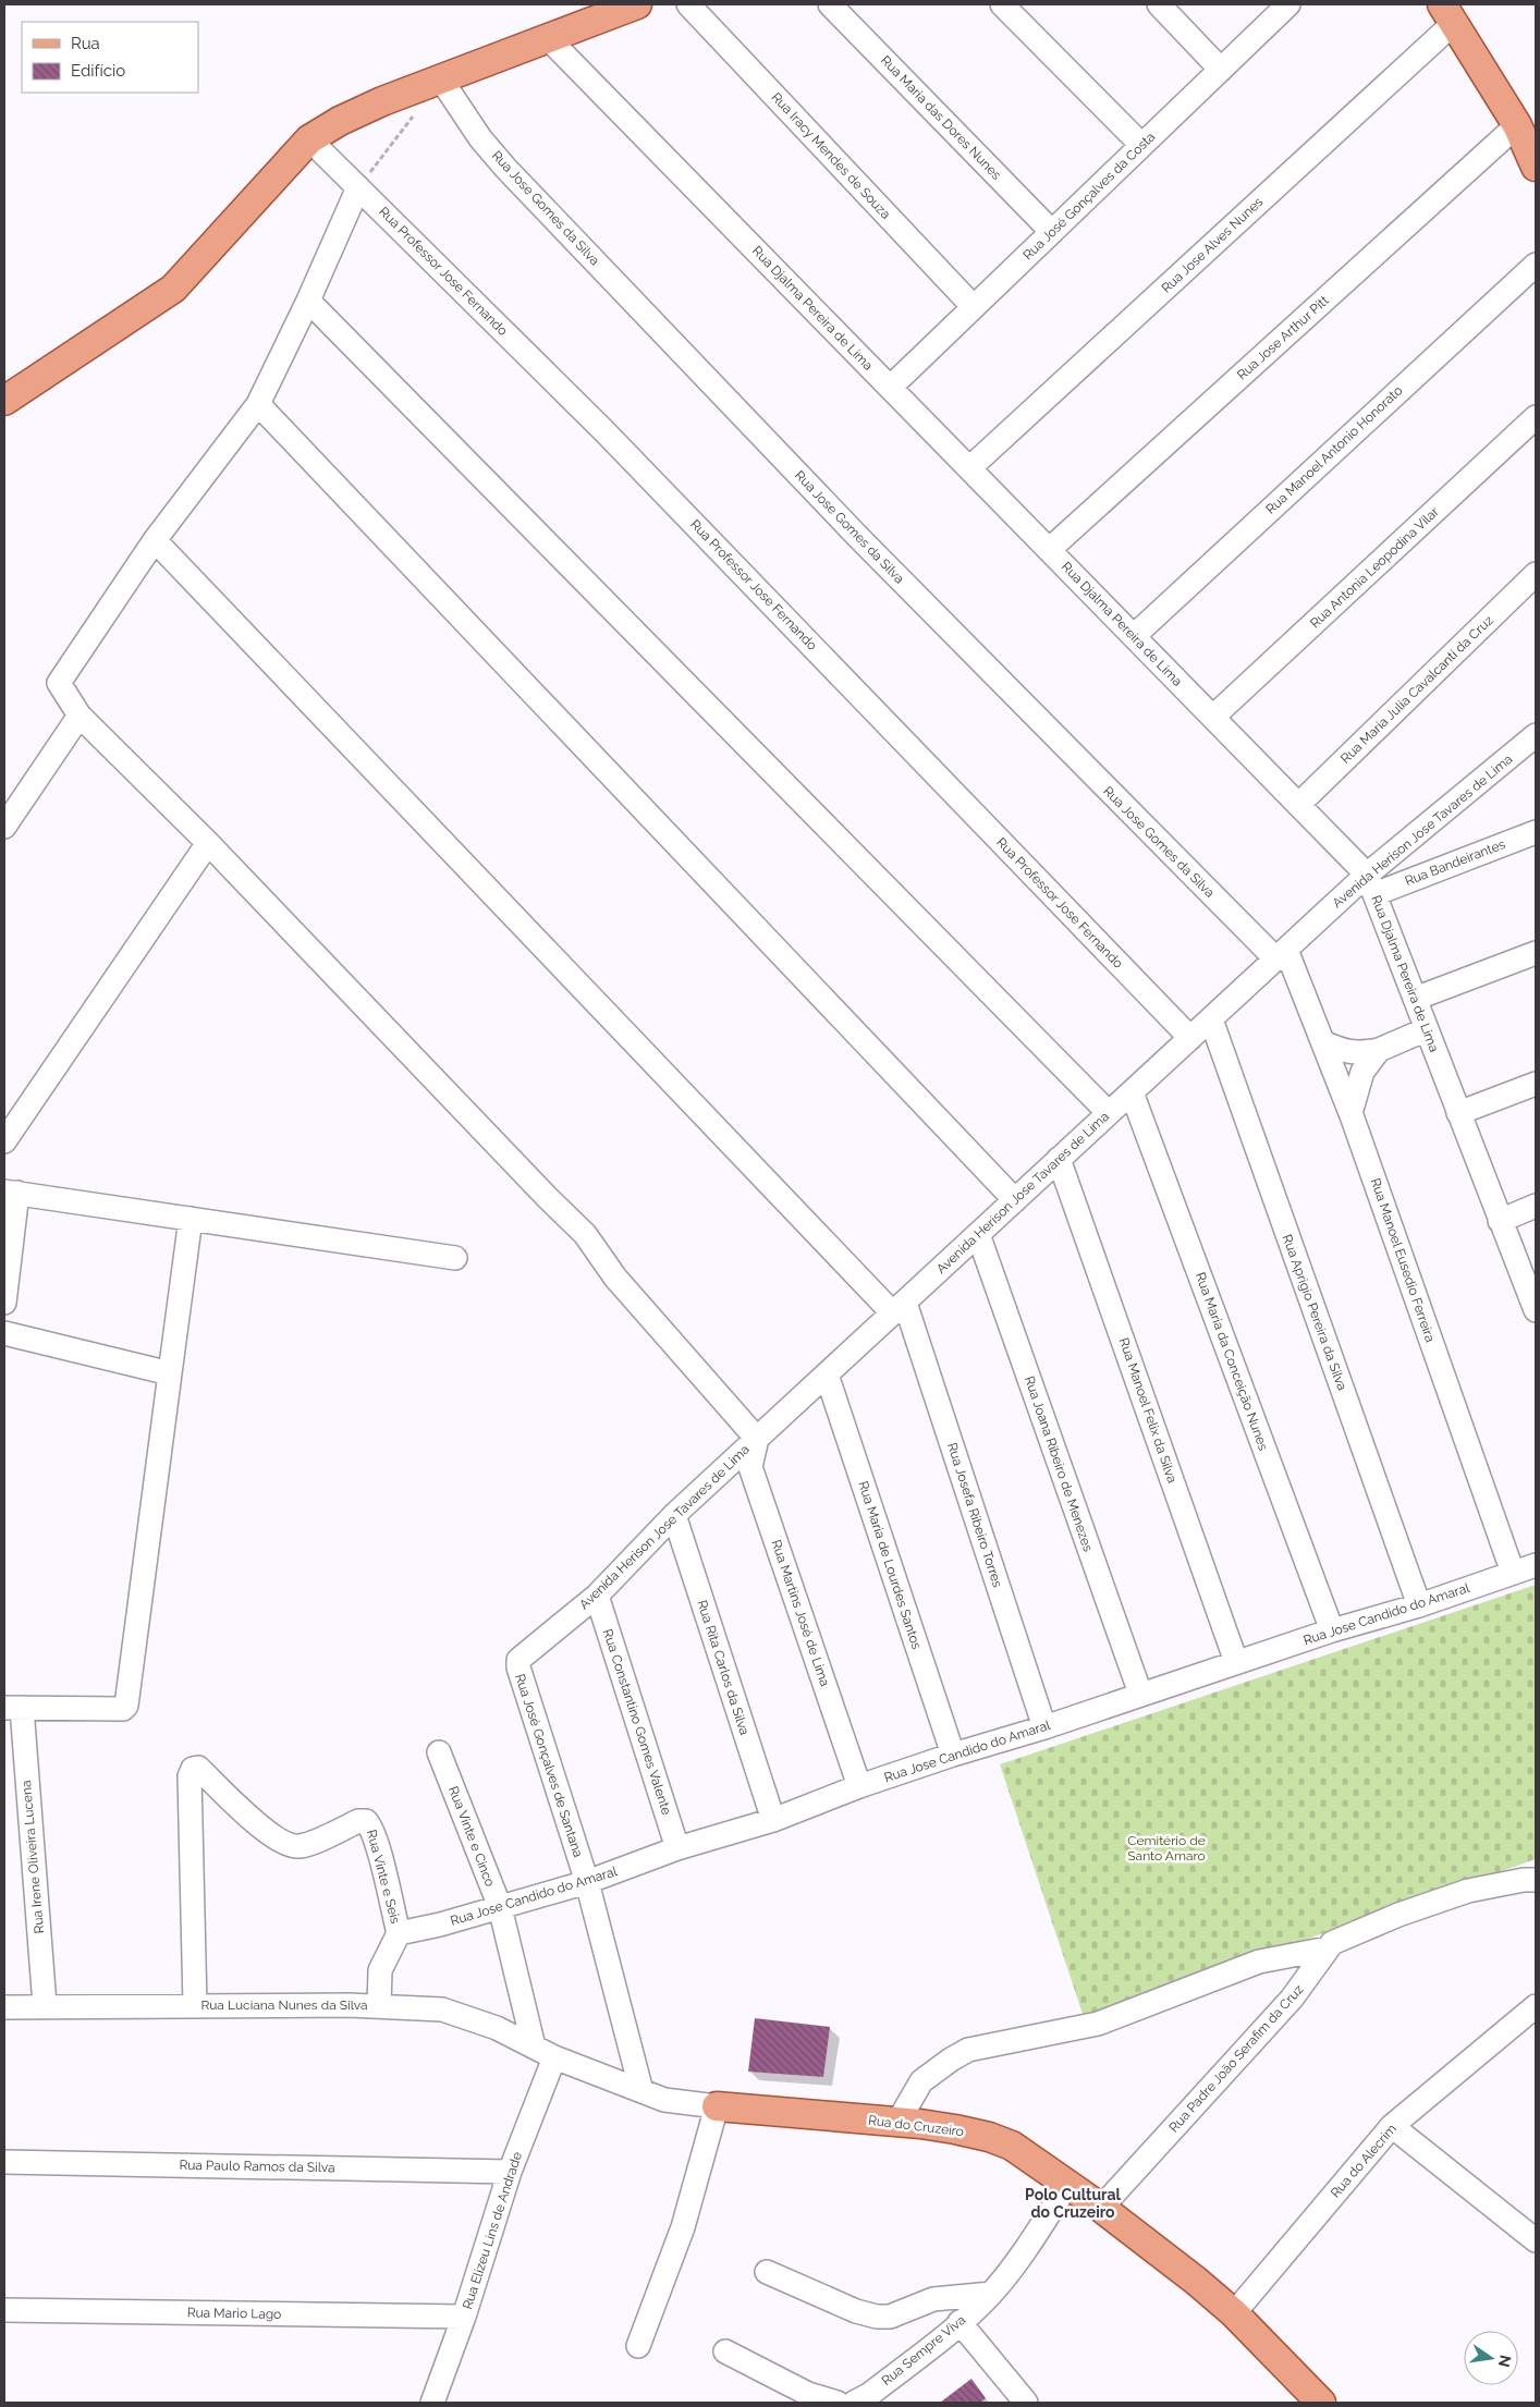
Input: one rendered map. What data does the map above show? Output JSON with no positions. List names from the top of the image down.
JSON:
{
  "streets": {
    "main road": ["Rua do Cruzeiro"],
    "street": [
      "Rua Maria das Dores Nunes",
      "Rua Iracy Mendes de Souza",
      "Rua José Gonçalves da Costa",
      "Rua Jose Gomes da Silva",
      "Rua Jose Alves Nunes",
      "Rua Professor Jose Fernando",
      "Rua Djalma Pereira de Lima",
      "Rua Jose Arthur Pitt",
      "Rua Manoel Antonio Honorato",
      "Rua Antonia Leopodina Vilar",
      "Rua Maria Julia Cavalcanti da Cruz",
      "Avenida Herison Jose Tavares de Lima",
      "Rua Bandeirantes",
      "Rua Manoel Eusedio Ferreira",
      "Rua Aprigio Pereira da Silva",
      "Rua Maria da Conceição Nunes",
      "Rua Manoel Felix da Silva",
      "Rua Joana Ribeiro de Menezes",
      "Rua Josefa Ribeiro Torres",
      "Rua Maria de Lourdes Santos",
      "Rua Martins José de Lima",
      "Rua Jose Candido do Amaral",
      "Rua Rita Carlos da Silva",
      "Rua Constantino Gomes Valente",
      "Rua José Gonçalves de Santana",
      "Rua Vinte e Cinco",
      "Rua Irene Oliveira Lucena",
      "Rua Vinte e Seis",
      "Rua Luciana Nunes da Silva",
      "Rua Padre João Serafim da Cruz",
      "Rua do Alecrim",
      "Rua Paulo Ramos da Silva",
      "Rua Elizeu Lins de Andrade",
      "Rua Mario Lago",
      "Rua Sempre Viva"
    ]
  },
  "crossings": [
    ["Rua Maria das Dores Nunes", "Rua José Gonçalves da Costa"],
    ["Rua Iracy Mendes de Souza", "Rua José Gonçalves da Costa"],
    ["Rua José Gonçalves da Costa", "Rua Djalma Pereira de Lima"],
    ["Rua Jose Gomes da Silva", "Avenida Herison Jose Tavares de Lima"],
    ["Rua Jose Gomes da Silva", "Rua Manoel Eusedio Ferreira"],
    ["Rua Jose Alves Nunes", "Rua Djalma Pereira de Lima"],
    ["Rua Professor Jose Fernando", "Avenida Herison Jose Tavares de Lima"],
    ["Rua Djalma Pereira de Lima", "Rua Jose Arthur Pitt"],
    ["Rua Djalma Pereira de Lima", "Rua Manoel Antonio Honorato"],
    ["Rua Djalma Pereira de Lima", "Rua Antonia Leopodina Vilar"],
    ["Rua Djalma Pereira de Lima", "Rua Maria Julia Cavalcanti da Cruz"],
    ["Rua Djalma Pereira de Lima", "Avenida Herison Jose Tavares de Lima"],
    ["Rua Djalma Pereira de Lima", "Rua Bandeirantes"],
    ["Avenida Herison Jose Tavares de Lima", "Rua Bandeirantes"],
    ["Avenida Herison Jose Tavares de Lima", "Rua Manoel Eusedio Ferreira"],
    ["Avenida Herison Jose Tavares de Lima", "Rua Aprigio Pereira da Silva"],
    ["Avenida Herison Jose Tavares de Lima", "Rua Maria da Conceição Nunes"],
    ["Avenida Herison Jose Tavares de Lima", "Rua Manoel Felix da Silva"],
    ["Avenida Herison Jose Tavares de Lima", "Rua Joana Ribeiro de Menezes"],
    ["Avenida Herison Jose Tavares de Lima", "Rua Josefa Ribeiro Torres"],
    ["Avenida Herison Jose Tavares de Lima", "Rua Maria de Lourdes Santos"],
    ["Avenida Herison Jose Tavares de Lima", "Rua Martins José de Lima"],
    ["Avenida Herison Jose Tavares de Lima", "Rua Rita Carlos da Silva"],
    ["Avenida Herison Jose Tavares de Lima", "Rua Constantino Gomes Valente"],
    ["Avenida Herison Jose Tavares de Lima", "Rua José Gonçalves de Santana"],
    ["Rua Manoel Eusedio Ferreira", "Rua Jose Candido do Amaral"],
    ["Rua Aprigio Pereira da Silva", "Rua Jose Candido do Amaral"],
    ["Rua Maria da Conceição Nunes", "Rua Jose Candido do Amaral"],
    ["Rua Manoel Felix da Silva", "Rua Jose Candido do Amaral"],
    ["Rua Joana Ribeiro de Menezes", "Rua Jose Candido do Amaral"],
    ["Rua Josefa Ribeiro Torres", "Rua Jose Candido do Amaral"],
    ["Rua Maria de Lourdes Santos", "Rua Jose Candido do Amaral"],
    ["Rua Martins José de Lima", "Rua Jose Candido do Amaral"],
    ["Rua Jose Candido do Amaral", "Rua Rita Carlos da Silva"],
    ["Rua Jose Candido do Amaral", "Rua Constantino Gomes Valente"],
    ["Rua Jose Candido do Amaral", "Rua José Gonçalves de Santana"],
    ["Rua Jose Candido do Amaral", "Rua Vinte e Cinco"],
    ["Rua Jose Candido do Amaral", "Rua Vinte e Seis"],
    ["Rua José Gonçalves de Santana", "Rua do Cruzeiro"],
    ["Rua Vinte e Cinco", "Rua Luciana Nunes da Silva"],
    ["Rua Irene Oliveira Lucena", "Rua Luciana Nunes da Silva"],
    ["Rua Vinte e Seis", "Rua Luciana Nunes da Silva"],
    ["Rua Luciana Nunes da Silva", "Rua do Cruzeiro"],
    ["Rua Luciana Nunes da Silva", "Rua Elizeu Lins de Andrade"],
    ["Rua Padre João Serafim da Cruz", "Rua do Cruzeiro"],
    ["Rua do Cruzeiro", "Rua do Alecrim"],
    ["Rua do Cruzeiro", "Rua Elizeu Lins de Andrade"],
    ["Rua do Cruzeiro", "Rua Sempre Viva"],
    ["Rua Paulo Ramos da Silva", "Rua Elizeu Lins de Andrade"],
    ["Rua Elizeu Lins de Andrade", "Rua Mario Lago"]
  ],
  "districts": ["Polo Cultural do Cruzeiro"],
  "parks": ["Cemitério de Santo Amaro"],
  "legend": ["Rua", "Edifício"],
  "north": "right"
}
